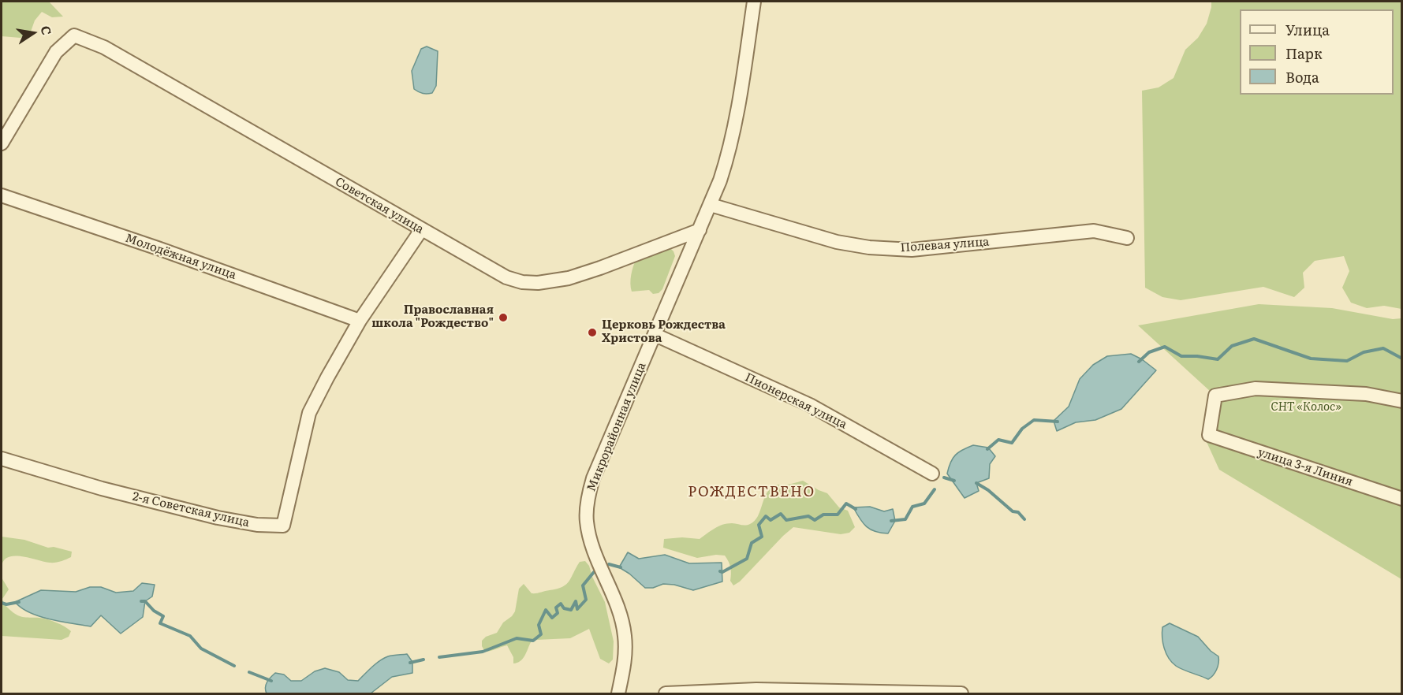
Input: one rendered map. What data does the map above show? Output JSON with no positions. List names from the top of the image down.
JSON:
{
  "streets": {
    "street": [
      "Советская улица",
      "Полевая улица",
      "Молодёжная улица",
      "Пионерская улица",
      "Микрорайонная улица",
      "улица 3-я Линия",
      "2-я Советская улица"
    ]
  },
  "crossings": [
    ["Советская улица", "Микрорайонная улица"],
    ["Советская улица", "2-я Советская улица"],
    ["Полевая улица", "Микрорайонная улица"],
    ["Молодёжная улица", "2-я Советская улица"],
    ["Пионерская улица", "Микрорайонная улица"]
  ],
  "districts": ["РОЖДЕСТВЕНО"],
  "parks": ["СНТ «Колос»"],
  "places": ["Православная школа \"Рождество\"", "Церковь Рождества Христова"],
  "legend": ["Улица", "Парк", "Вода"],
  "north": "right"
}
